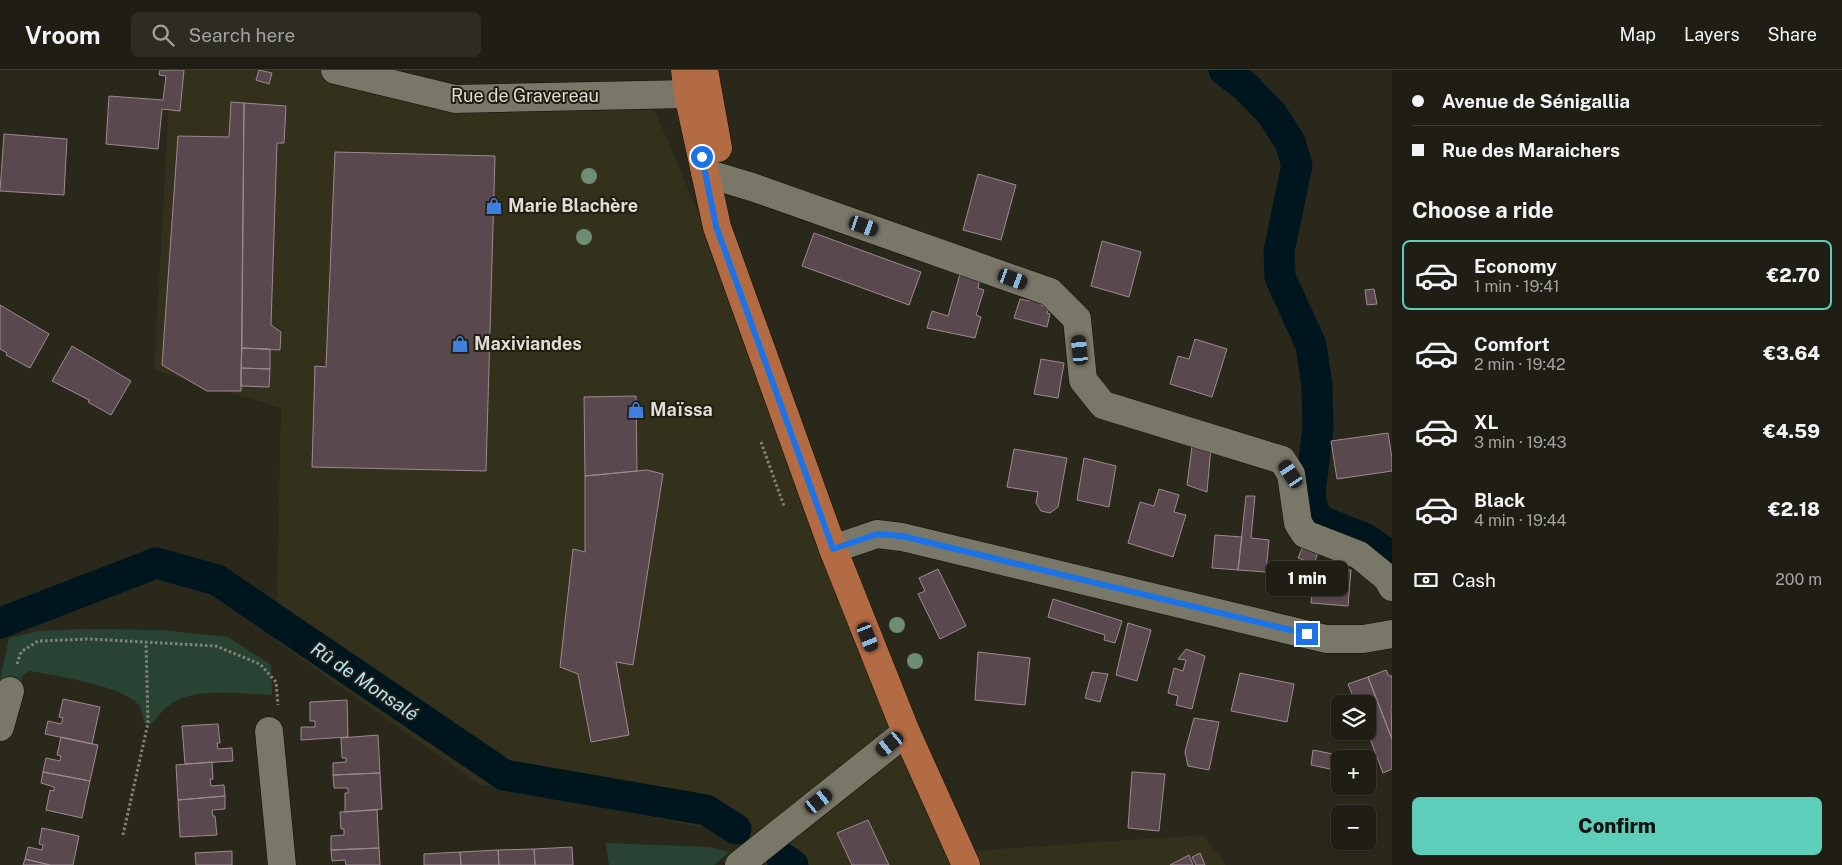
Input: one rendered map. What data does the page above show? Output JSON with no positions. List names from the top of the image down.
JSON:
{
  "streets": {
    "street": ["Rue de Gravereau"]
  },
  "water": ["Rû de Monsalé"],
  "places": {
    "shop": ["Marie Blachère", "Maxiviandes", "Maïssa"]
  },
  "page": {
    "header": "Vroom",
    "search": "Search here",
    "nav": ["Map", "Layers", "Share"],
    "banner": ["Avenue de Sénigallia", "Rue des Maraichers"],
    "heading": "Choose a ride",
    "list": [
      {
        "name": "Economy",
        "note": "1 min · 19:41",
        "value": "€2.70"
      },
      {
        "name": "Comfort",
        "note": "2 min · 19:42",
        "value": "€3.64"
      },
      {
        "name": "XL",
        "note": "3 min · 19:43",
        "value": "€4.59"
      },
      {
        "name": "Black",
        "note": "4 min · 19:44",
        "value": "€2.18"
      }
    ],
    "pay": ["Cash", "200 m"],
    "bubble": "1 min",
    "map_buttons": ["+", "−"],
    "buttons": "Confirm"
  }
}
